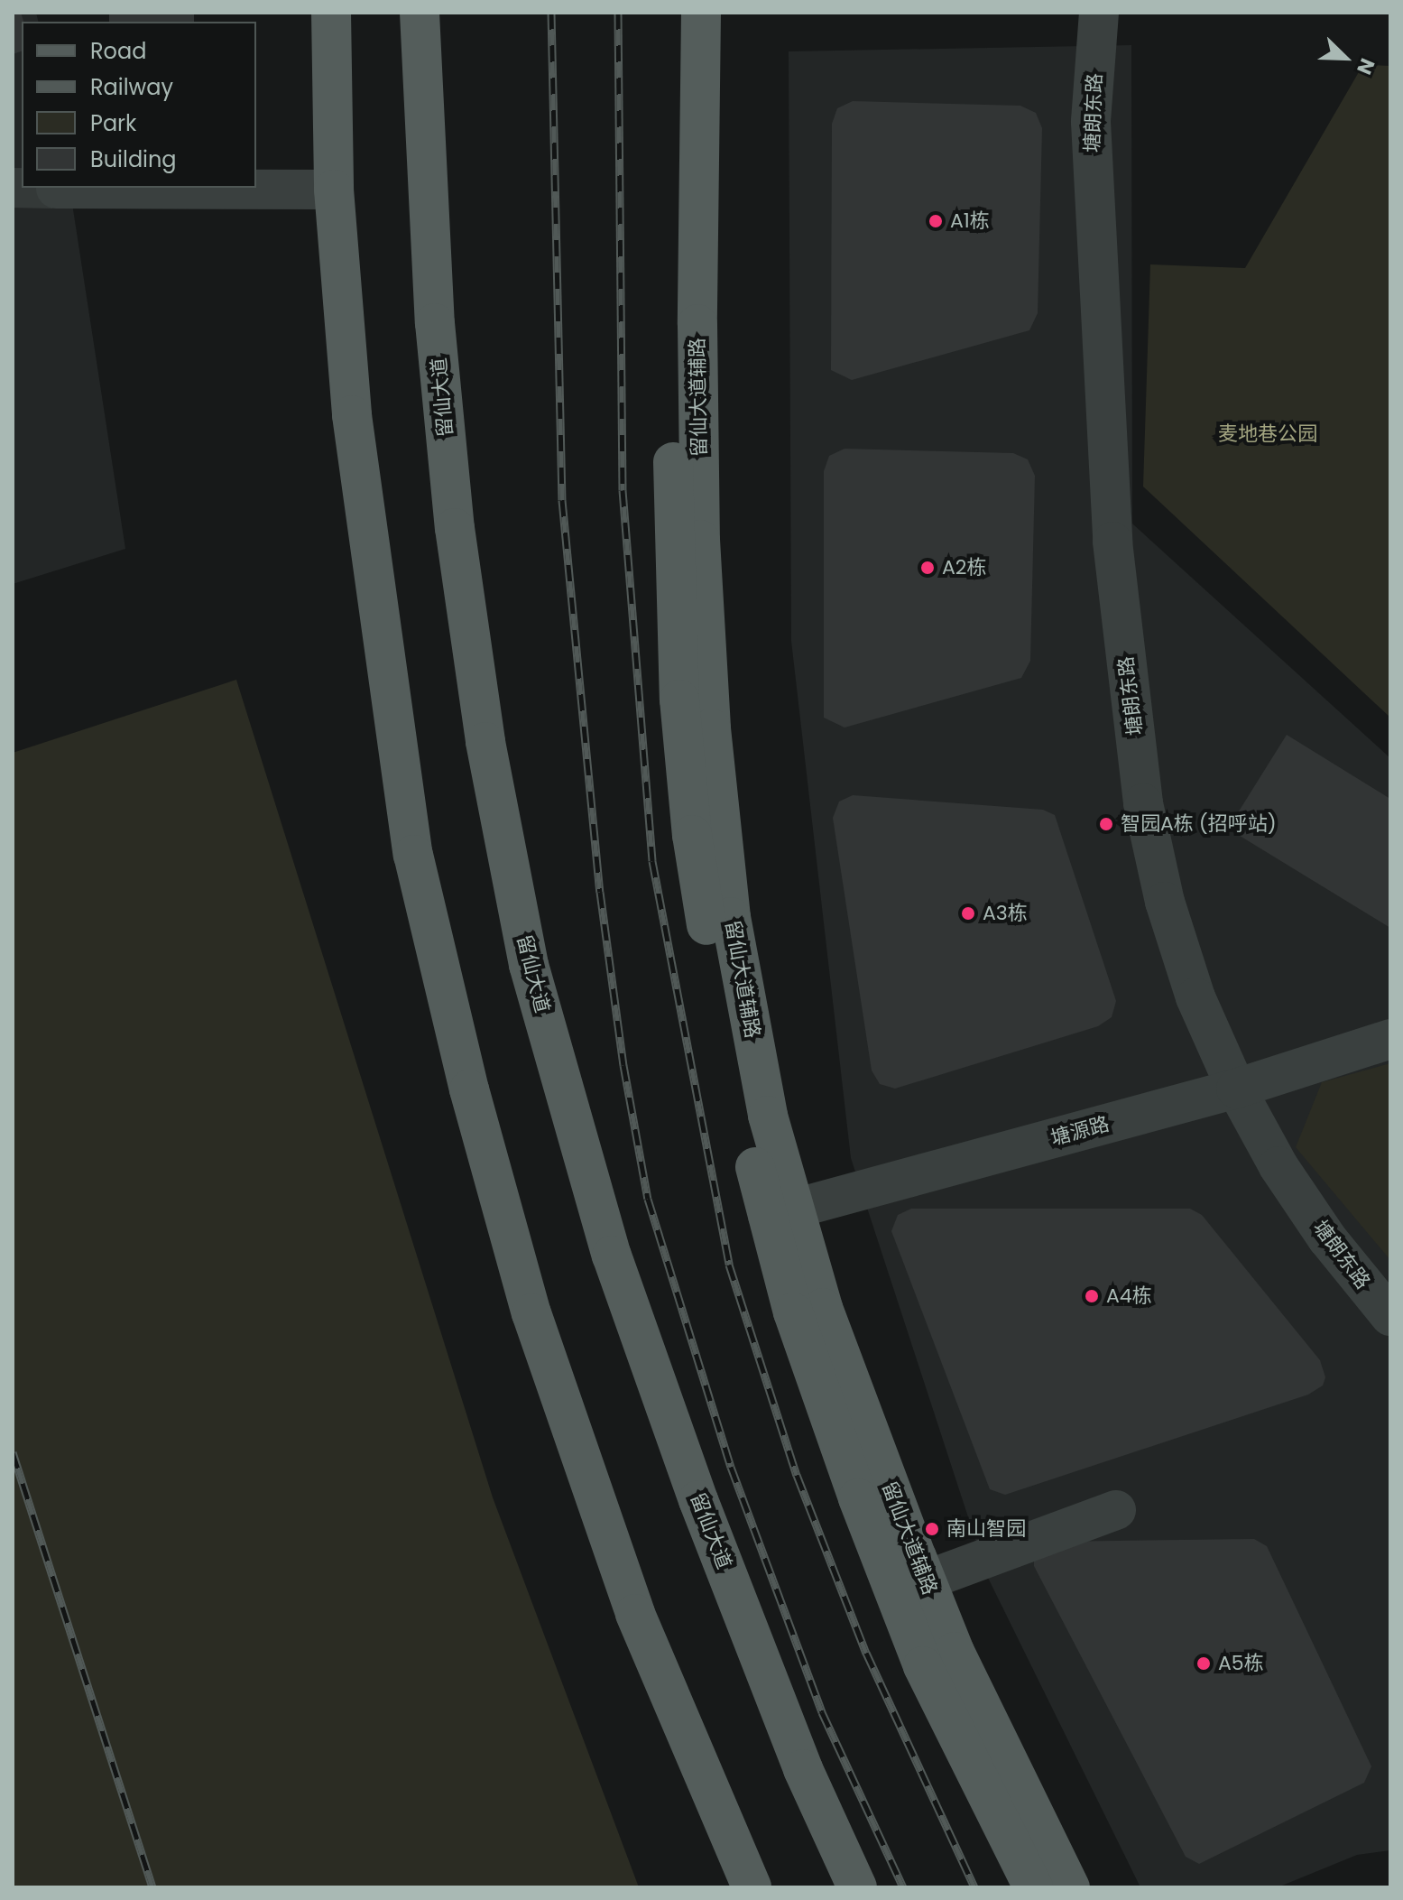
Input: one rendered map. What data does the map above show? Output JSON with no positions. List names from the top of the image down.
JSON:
{
  "streets": {
    "main road": ["留仙大道", "留仙大道辅路"],
    "street": ["塘朗东路", "塘源路"]
  },
  "crossings": [
    ["塘朗东路", "塘源路"],
    ["留仙大道辅路", "塘源路"]
  ],
  "parks": ["麦地巷公园"],
  "places": [
    "A1栋",
    "A2栋",
    "智园A栋 (招呼站)",
    "A3栋",
    "A4栋",
    "南山智园",
    "A5栋"
  ],
  "legend": [
    "Road",
    "Railway",
    "Park",
    "Building"
  ],
  "north": "bottom right"
}
